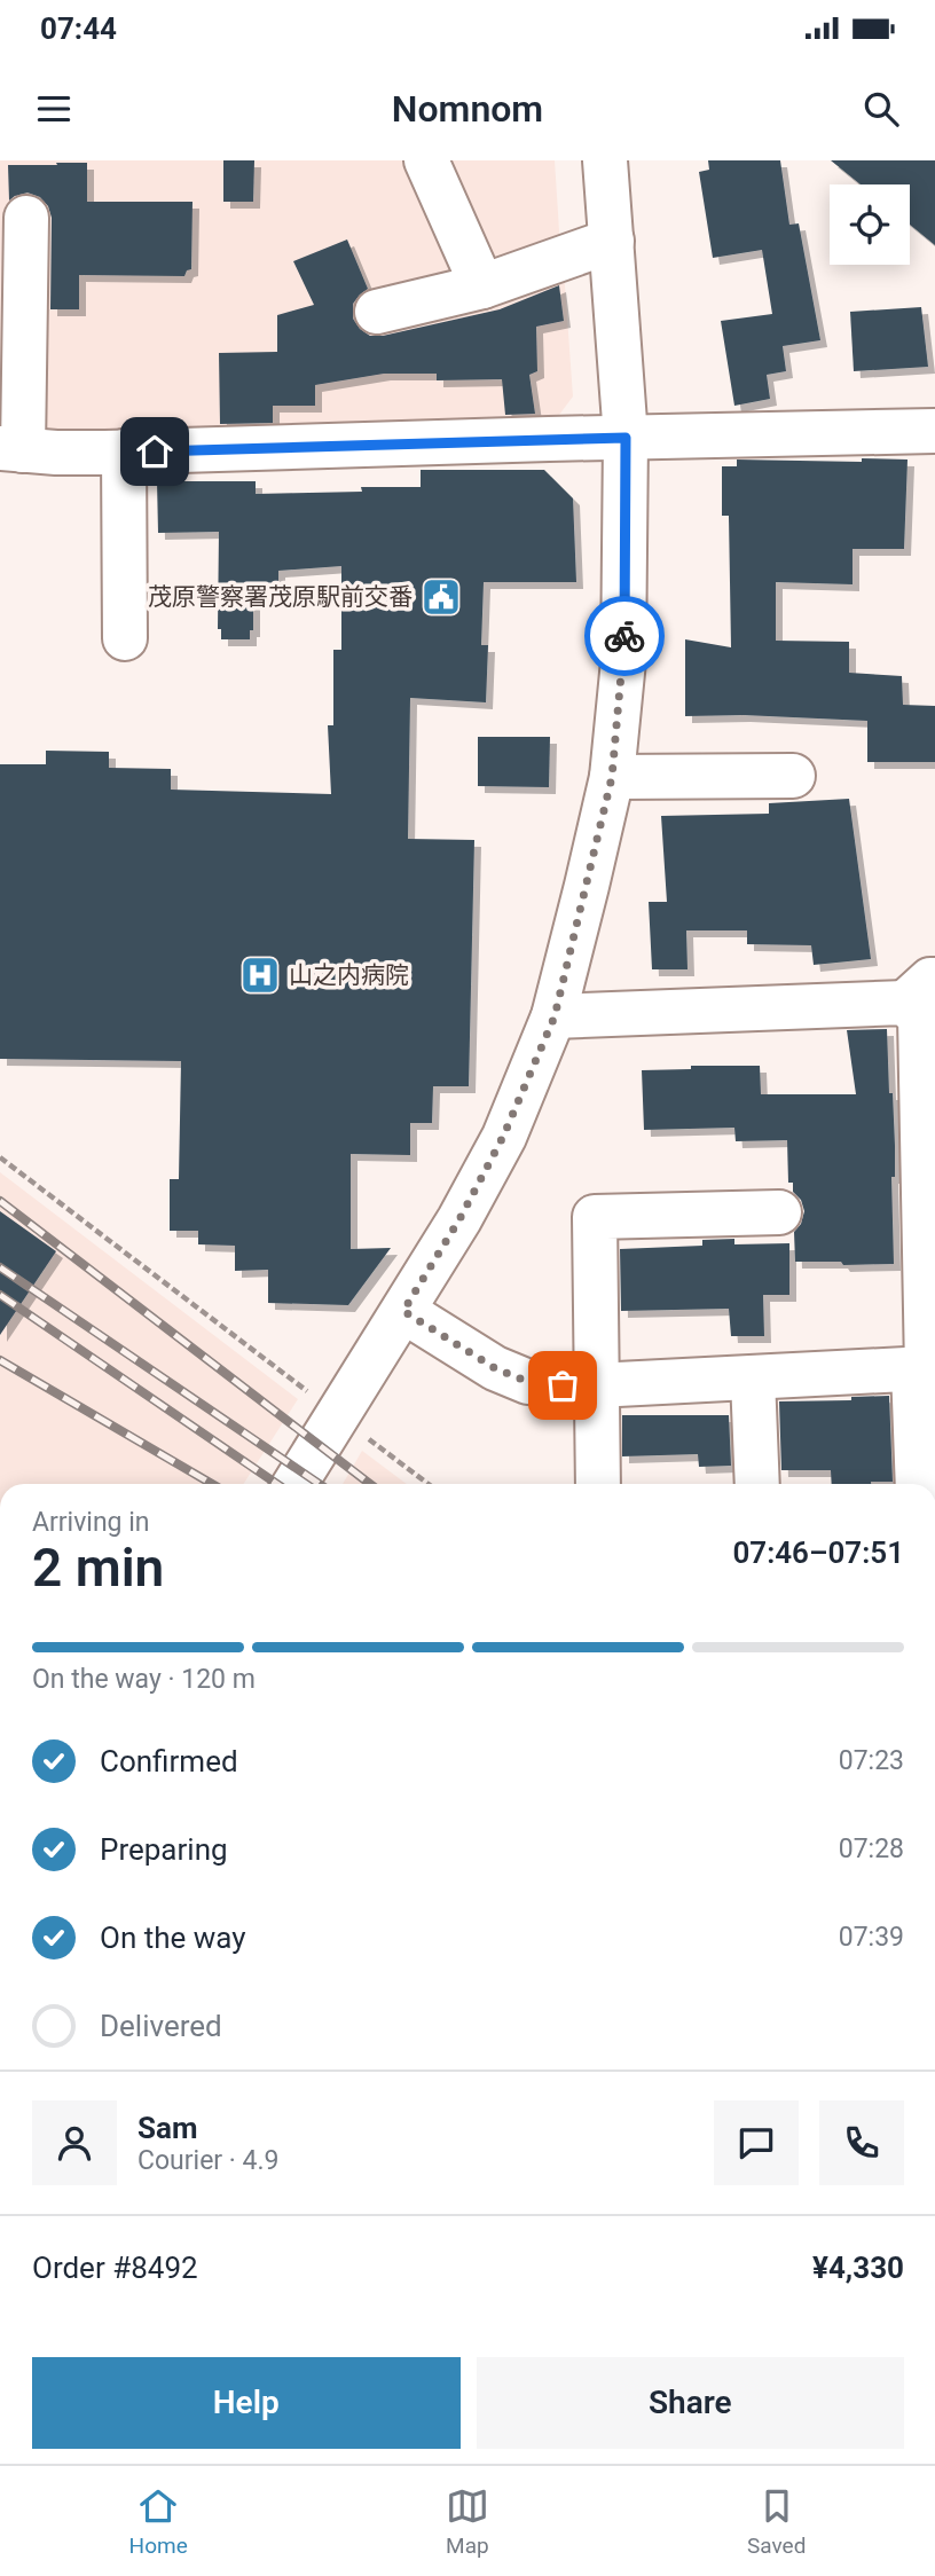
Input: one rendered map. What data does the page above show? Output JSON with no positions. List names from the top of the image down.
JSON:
{
  "places": {
    "public building": ["茂原警察署茂原駅前交番"],
    "hospital": ["山之内病院"]
  },
  "page": {
    "status": "07:44",
    "header": "Nomnom",
    "heading": ["2 min", "Arriving in", "07:46–07:51"],
    "panel": [
      "Sam",
      "Courier · 4.9",
      "Order #8492",
      "¥4,330"
    ],
    "bar": "On the way · 120 m",
    "list": [
      ["Confirmed", "07:23"],
      ["Preparing", "07:28"],
      ["On the way", "07:39"],
      "Delivered"
    ],
    "buttons": ["Help", "Share"],
    "tabs": ["Home", "Map", "Saved"]
  }
}
